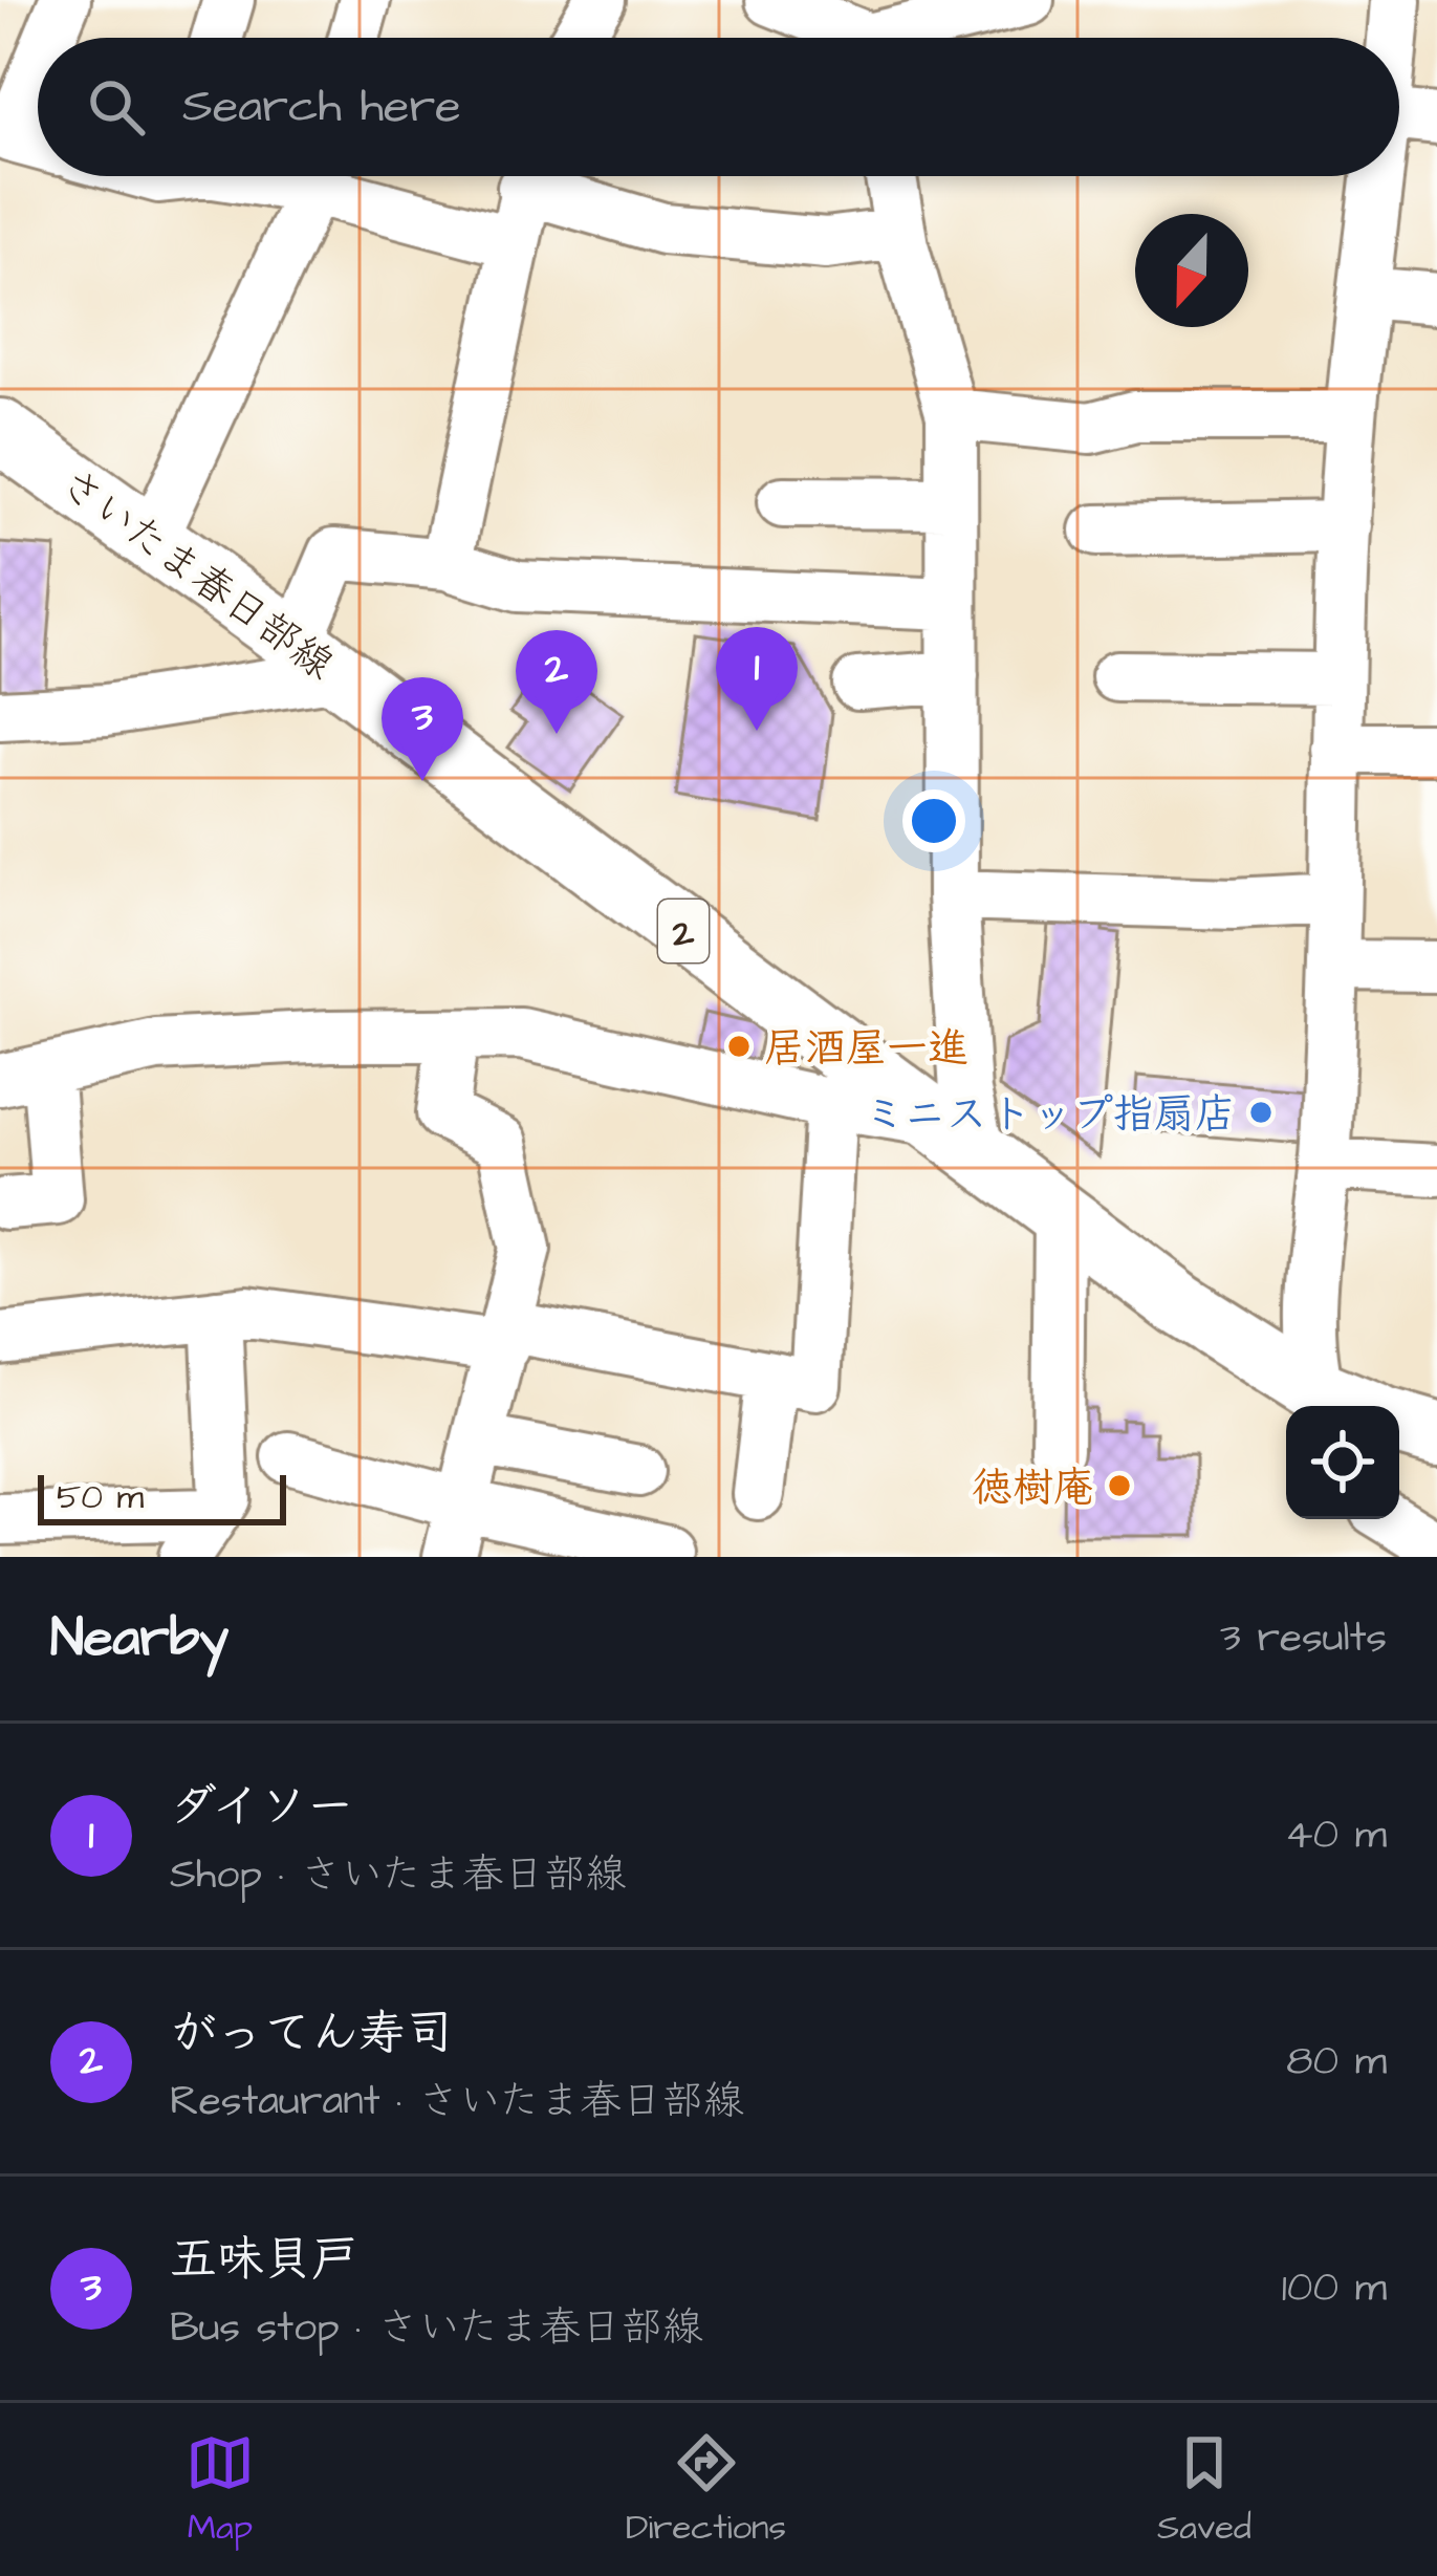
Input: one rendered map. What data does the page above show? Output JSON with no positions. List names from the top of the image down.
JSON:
{
  "streets": {
    "main road": ["さいたま春日部線", "2"]
  },
  "places": ["居酒屋一進", "ミニストップ指扇店", "徳樹庵"],
  "scale_bar": "50 m",
  "north": "bottom",
  "page": {
    "search": "Search here",
    "pins": ["1", "2", "3"],
    "scale": "50 m",
    "heading": ["Nearby", "3 results"],
    "list": [
      {
        "mark": "1",
        "name": "ダイソー",
        "note": "Shop · さいたま春日部線",
        "value": "40 m"
      },
      {
        "mark": "2",
        "name": "がってん寿司",
        "note": "Restaurant · さいたま春日部線",
        "value": "80 m"
      },
      {
        "mark": "3",
        "name": "五味貝戸",
        "note": "Bus stop · さいたま春日部線",
        "value": "100 m"
      }
    ],
    "nav": ["Map", "Directions", "Saved"]
  }
}
